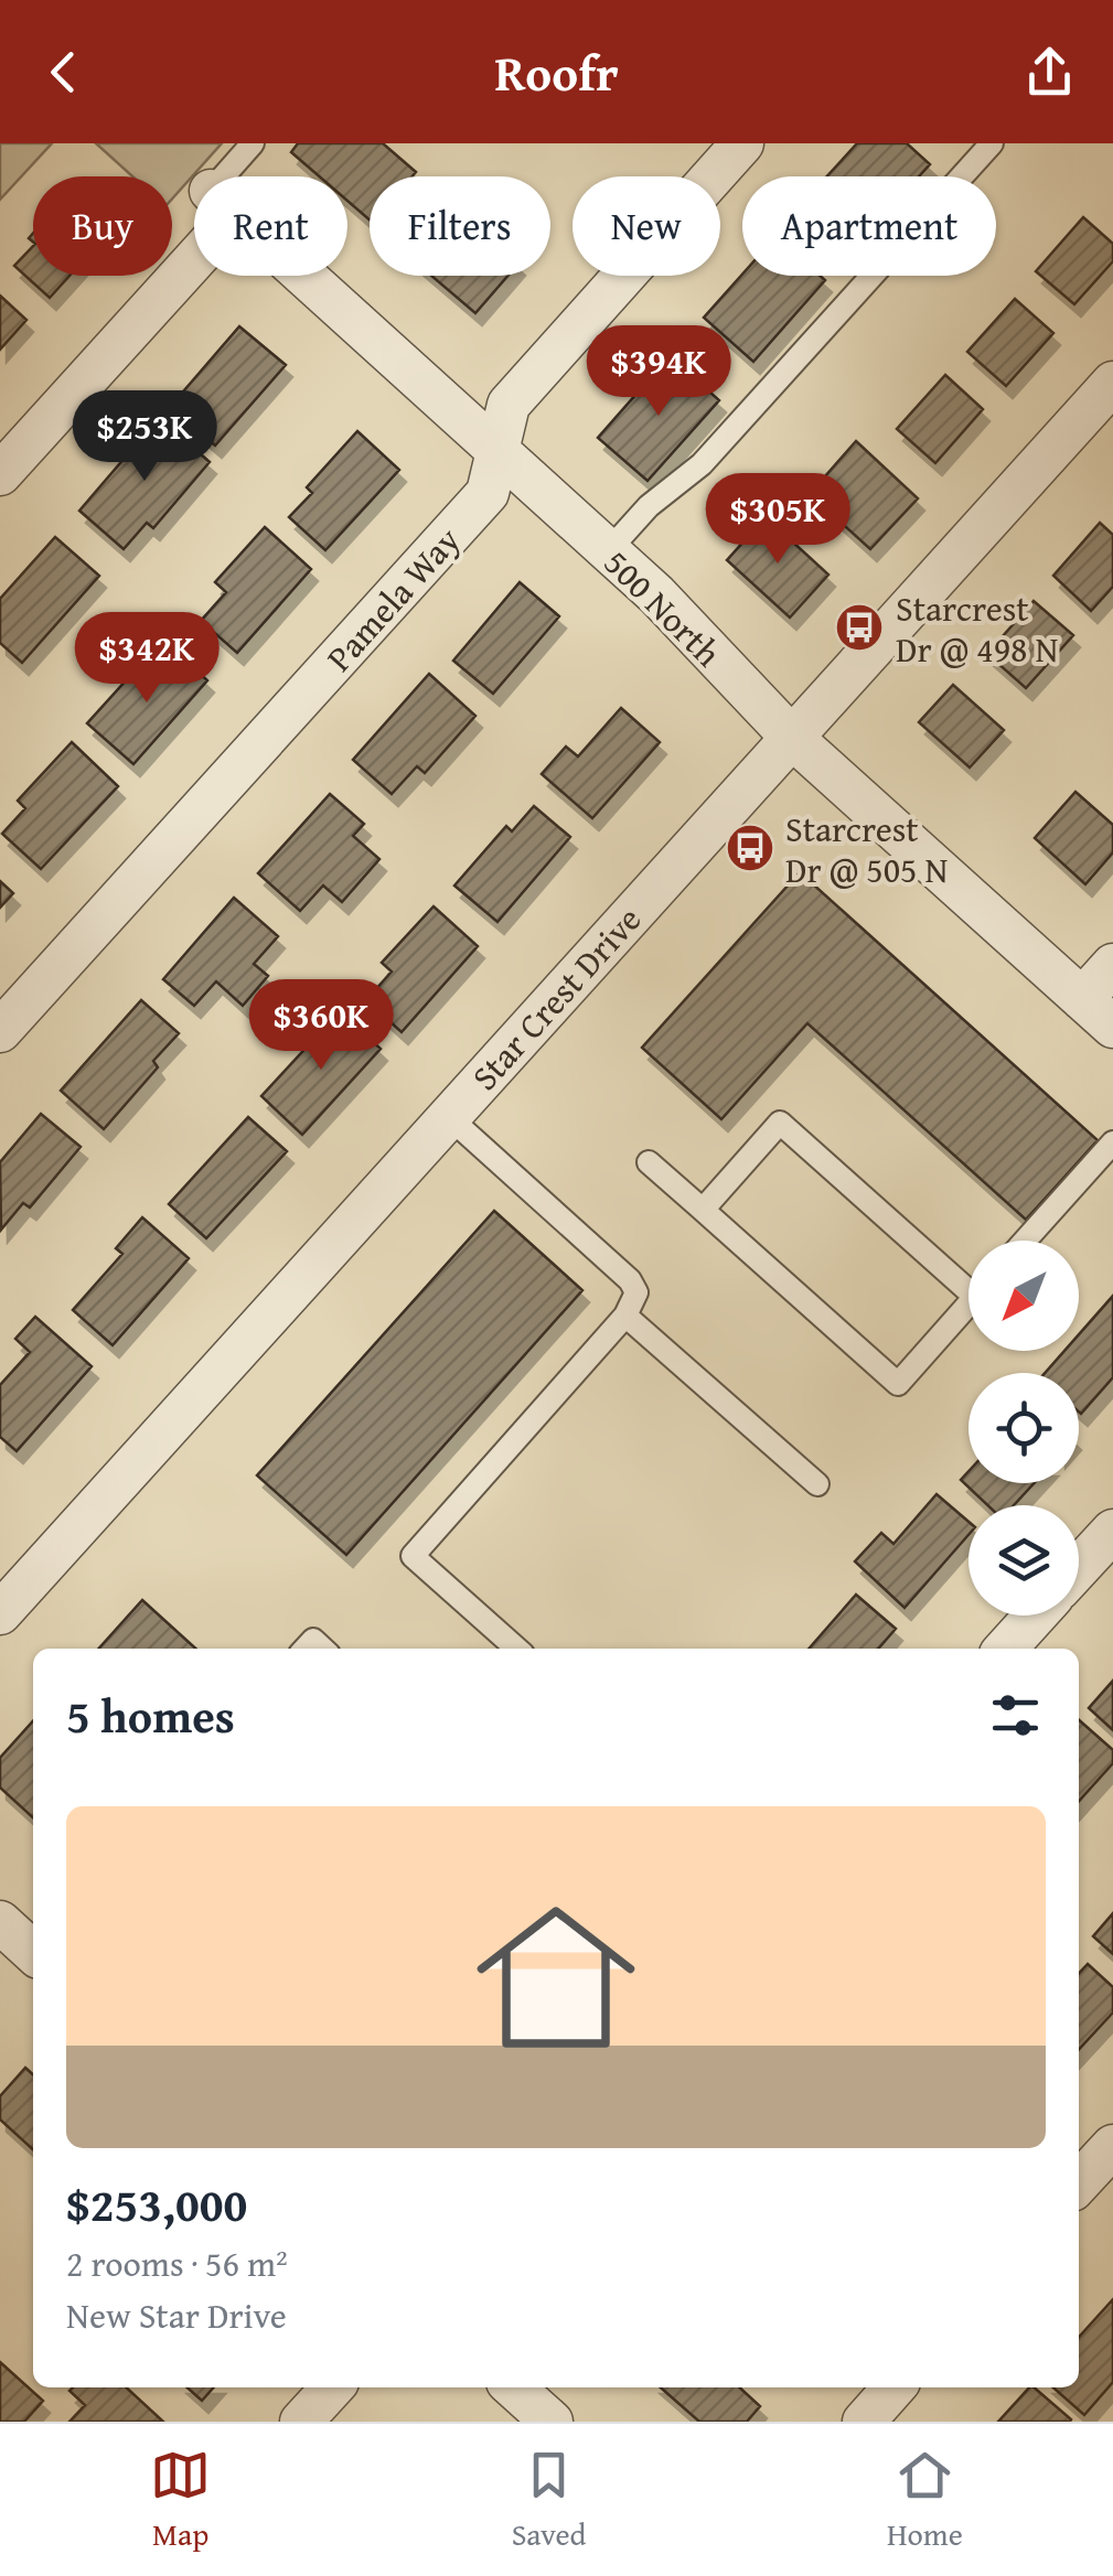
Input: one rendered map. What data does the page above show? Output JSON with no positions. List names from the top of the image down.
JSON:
{
  "streets": {
    "street": ["Pamela Way", "500 North", "Star Crest Drive"]
  },
  "crossings": [
    ["Pamela Way", "500 North"],
    ["500 North", "Star Crest Drive"]
  ],
  "places": {
    "bus stop": ["Starcrest Dr @ 498 N", "Starcrest Dr @ 505 N"]
  },
  "north": "bottom left",
  "page": {
    "header": "Roofr",
    "chip": [
      "Buy",
      "Rent",
      "Filters",
      "New",
      "Apartment"
    ],
    "price": [
      "$394K",
      "$253K",
      "$305K",
      "$342K",
      "$360K"
    ],
    "heading": "5 homes",
    "list": [
      {
        "name": "$253,000",
        "note": "2 rooms · 56 m² · New Star Drive"
      }
    ],
    "tabs": ["Map", "Saved", "Home"]
  }
}
